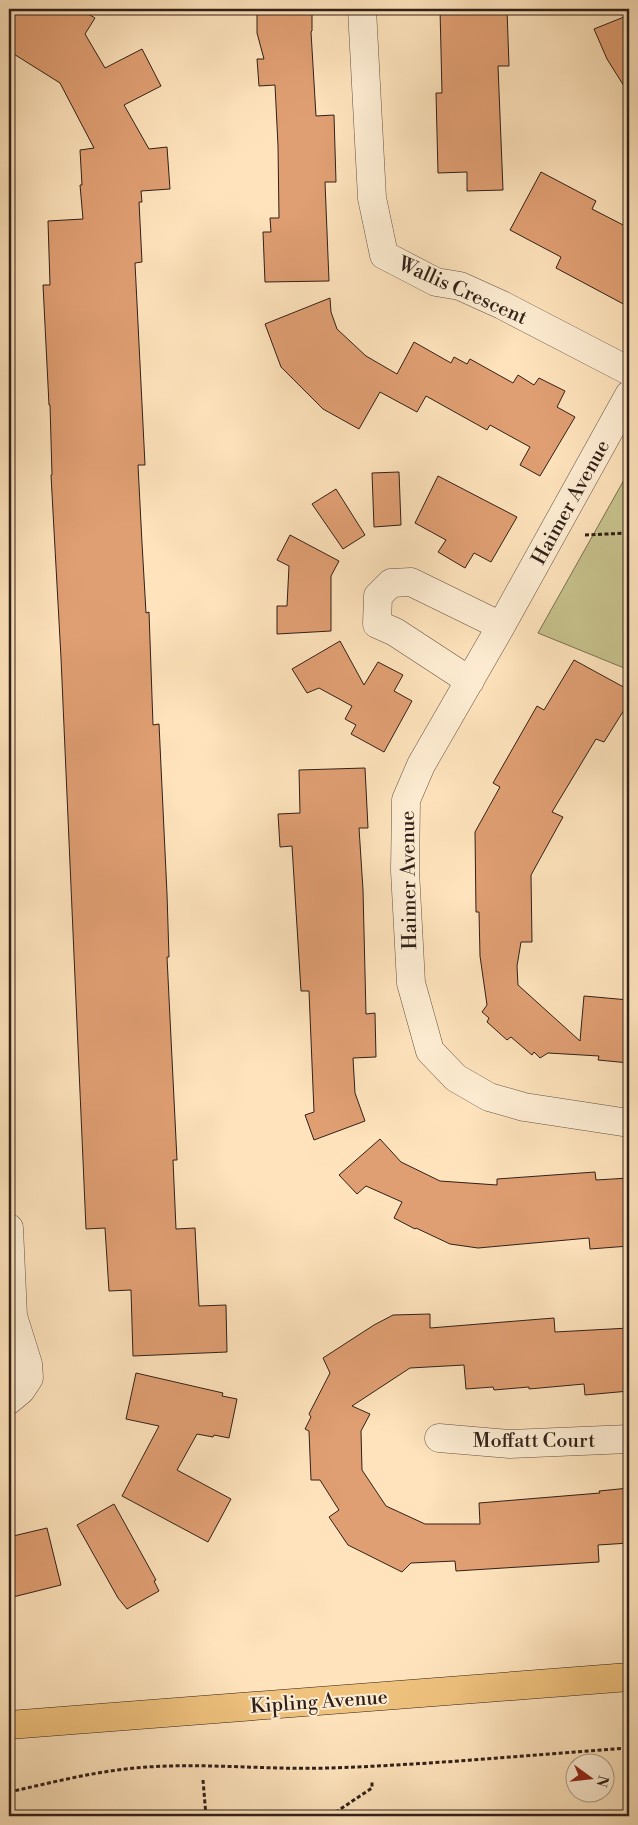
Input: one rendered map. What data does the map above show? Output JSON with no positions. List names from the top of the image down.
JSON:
{
  "streets": {
    "main road": ["Kipling Avenue"],
    "street": ["Wallis Crescent", "Haimer Avenue", "Moffatt Court"]
  },
  "north": "right"
}
